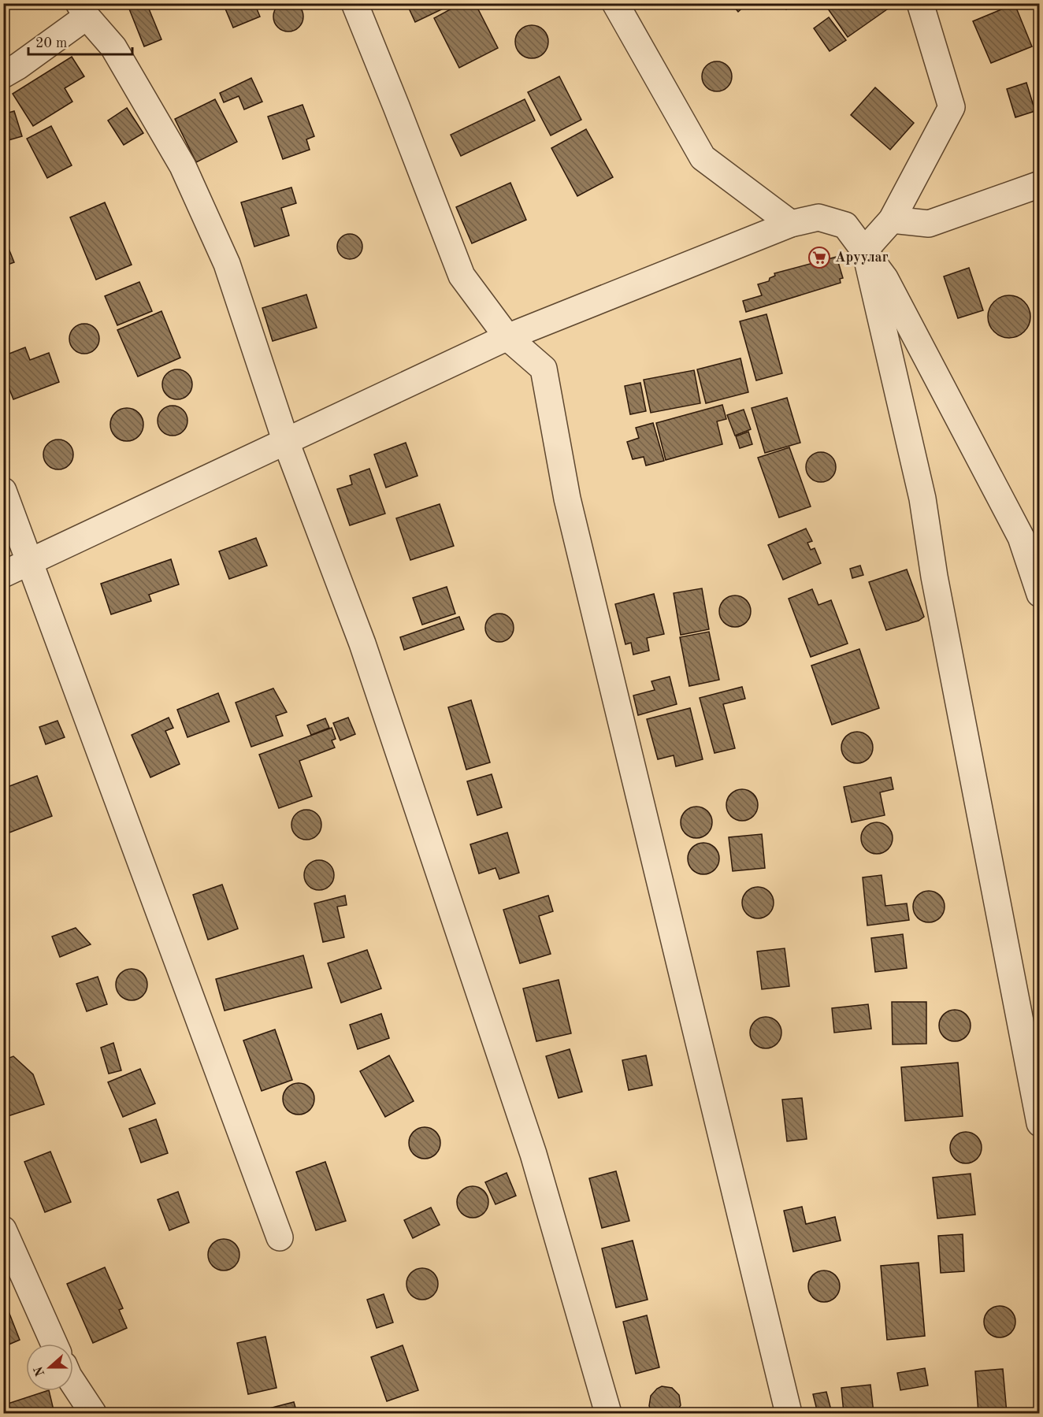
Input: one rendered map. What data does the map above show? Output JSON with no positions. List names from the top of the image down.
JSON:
{
  "places": {
    "supermarket": ["Аруулаг"]
  },
  "scale_bar": "20 m",
  "north": "left"
}
